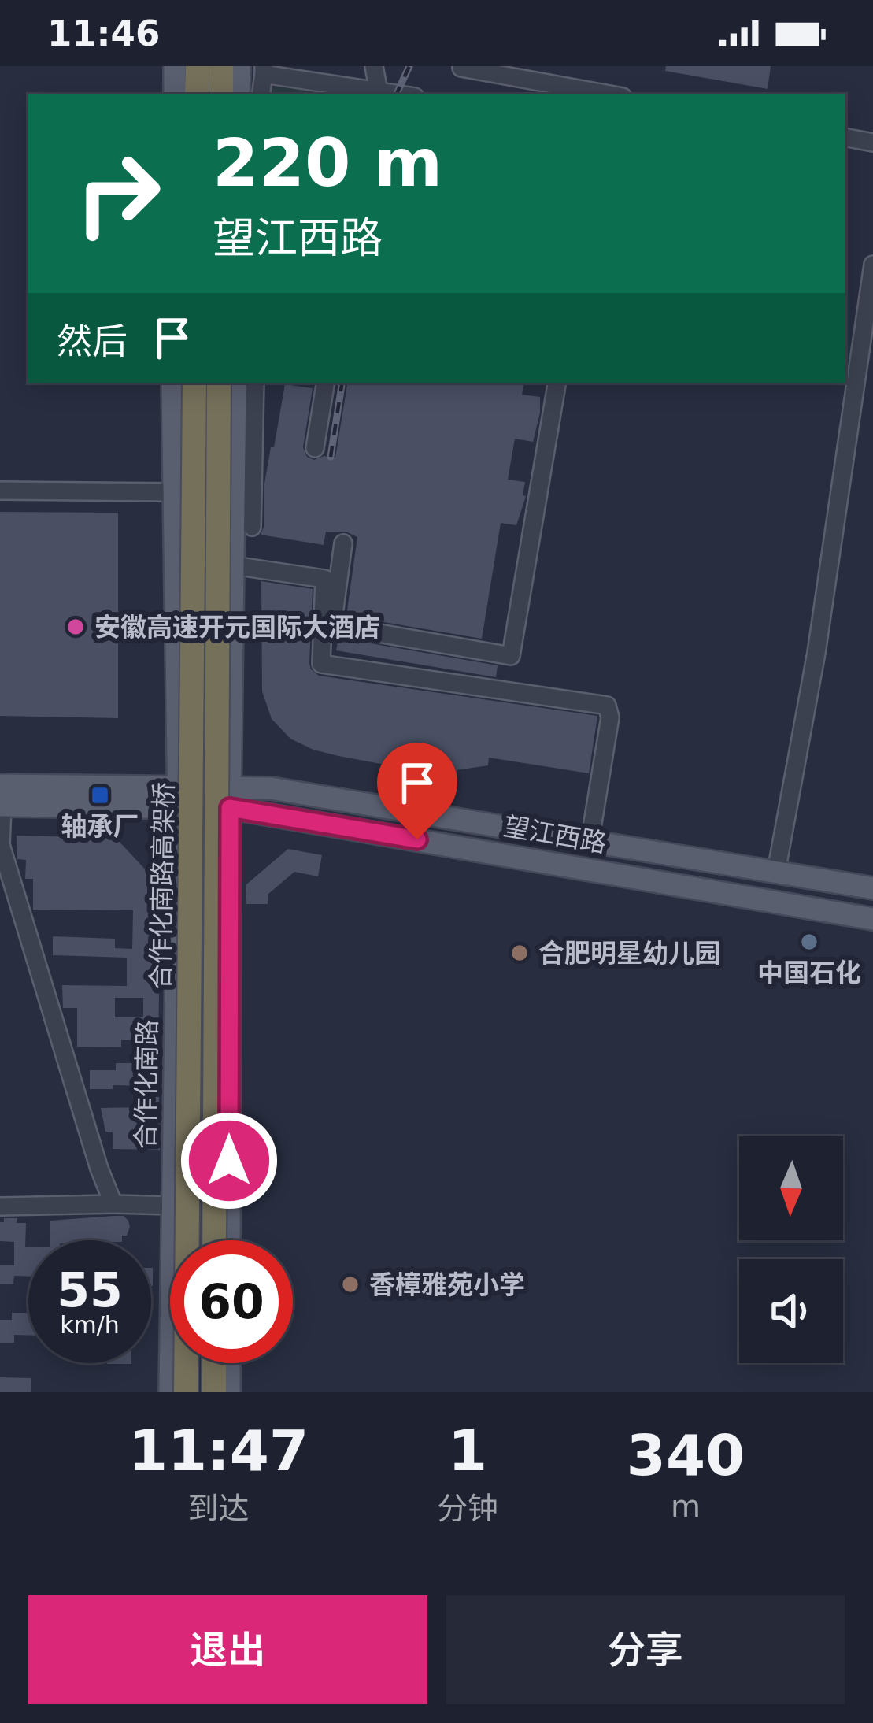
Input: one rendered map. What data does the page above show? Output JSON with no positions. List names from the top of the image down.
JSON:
{
  "streets": {
    "highway": ["合作化南路高架桥"],
    "main road": ["望江西路", "合作化南路"]
  },
  "crossings": [
    ["望江西路", "合作化南路"]
  ],
  "places": {
    "other": [
      "安徽高速开元国际大酒店",
      "中国石化",
      "合肥明星幼儿园",
      "香樟雅苑小学"
    ],
    "transit": ["轴承厂"]
  },
  "north": "bottom",
  "page": {
    "status": "11:46",
    "turn": ["220 m", "望江西路"],
    "then": "然后",
    "speed": "55 km/h",
    "limit": "60",
    "eta": [
      "11:47",
      "到达",
      "1",
      "分钟",
      "340",
      "m"
    ],
    "buttons": ["退出", "分享"]
  }
}
